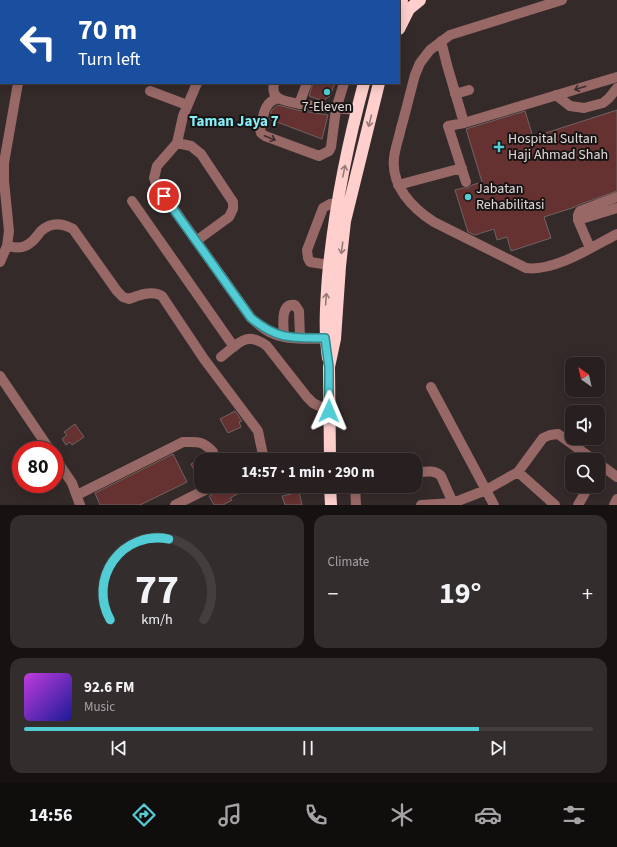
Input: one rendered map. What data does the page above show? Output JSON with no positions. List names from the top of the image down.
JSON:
{
  "districts": ["Taman Jaya 7"],
  "places": {
    "other": ["7-Eleven", "Jabatan Rehabilitasi"],
    "health": ["Hospital Sultan Haji Ahmad Shah"]
  },
  "north": "top left",
  "page": {
    "turn": ["70 m", "Turn left"],
    "limit": "80",
    "trip": "14:57 · 1 min · 290 m",
    "tile": "Climate",
    "heat": ["−", "19°", "+"],
    "song": ["92.6 FM", "Music"],
    "tabs": "14:56",
    "gauge": ["77", "km/h"]
  }
}
